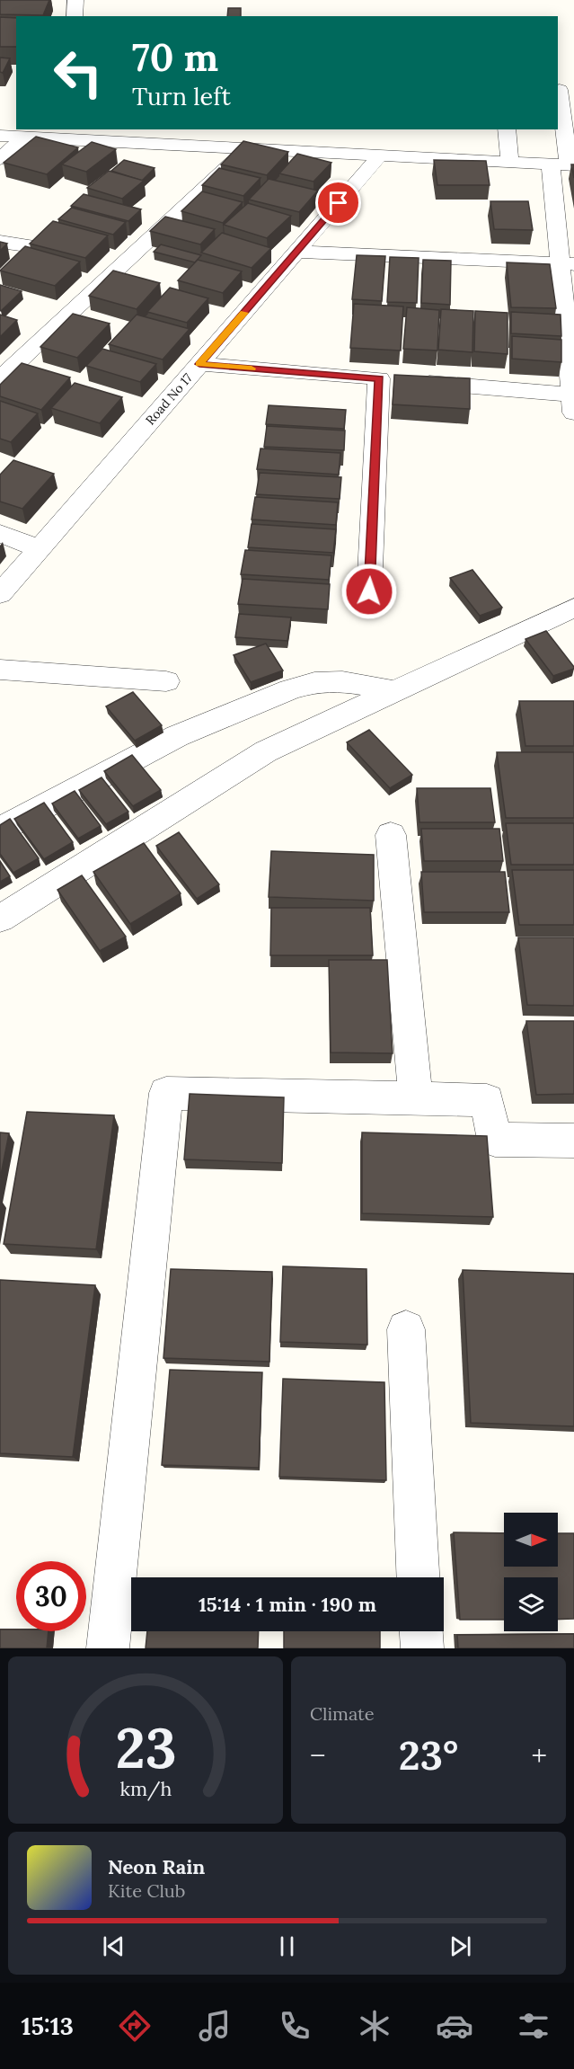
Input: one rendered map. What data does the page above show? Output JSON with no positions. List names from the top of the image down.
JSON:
{
  "streets": {
    "street": ["Road No 17"]
  },
  "north": "right",
  "page": {
    "turn": ["70 m", "Turn left"],
    "limit": "30",
    "trip": "15:14 · 1 min · 190 m",
    "tile": "Climate",
    "heat": ["−", "23°", "+"],
    "song": ["Neon Rain", "Kite Club"],
    "tabs": "15:13",
    "gauge": ["23", "km/h"]
  }
}
